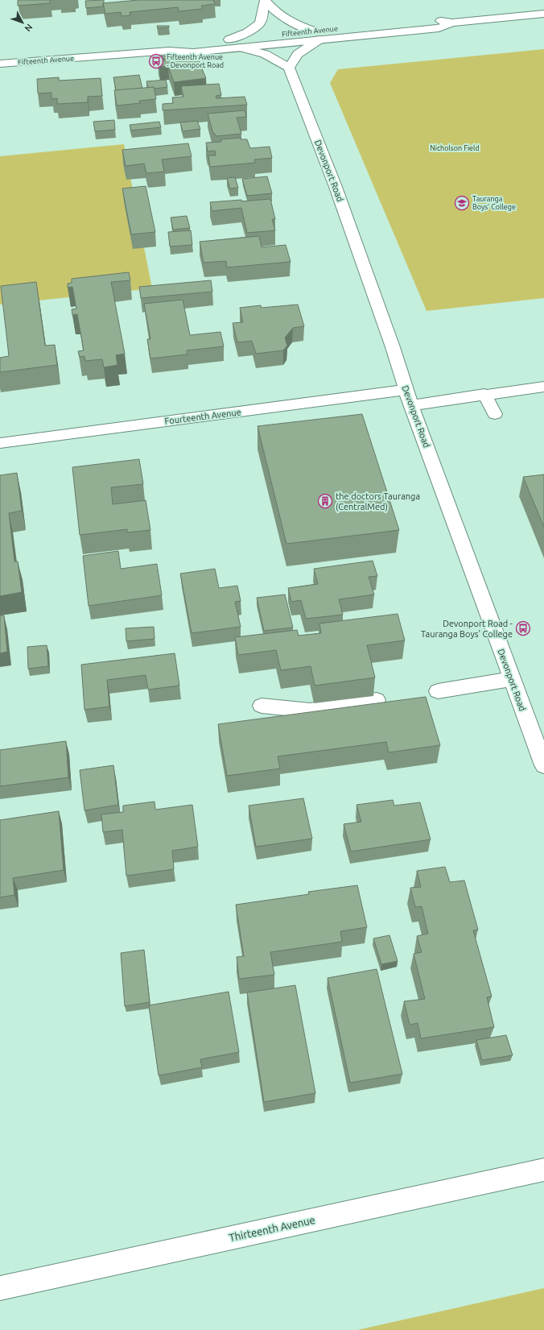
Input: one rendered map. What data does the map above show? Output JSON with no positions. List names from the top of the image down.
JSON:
{
  "streets": {
    "street": [
      "Fifteenth Avenue",
      "Devonport Road",
      "Fourteenth Avenue",
      "Thirteenth Avenue"
    ]
  },
  "crossings": [
    ["Devonport Road", "Fourteenth Avenue"]
  ],
  "parks": ["Nicholson Field"],
  "places": {
    "bus stop": ["Fifteenth Avenue - Devonport Road", "Devonport Road - Tauranga Boys' College"],
    "school or university": ["Tauranga Boys' College"],
    "building": ["the doctors Tauranga (CentralMed)"]
  },
  "north": "bottom right"
}
